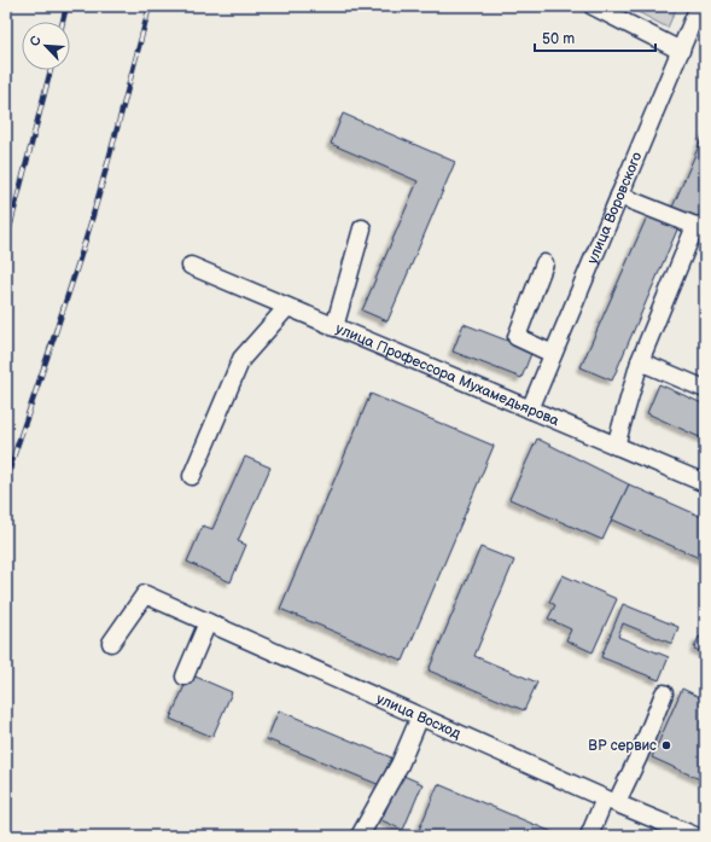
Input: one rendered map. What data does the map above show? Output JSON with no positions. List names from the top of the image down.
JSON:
{
  "streets": {
    "street": ["улица Воровского", "улица Профессора Мухамедьярова", "улица Восход"]
  },
  "crossings": [
    ["улица Воровского", "улица Профессора Мухамедьярова"]
  ],
  "places": ["ВР сервис"],
  "scale_bar": "50 m",
  "north": "top left"
}
